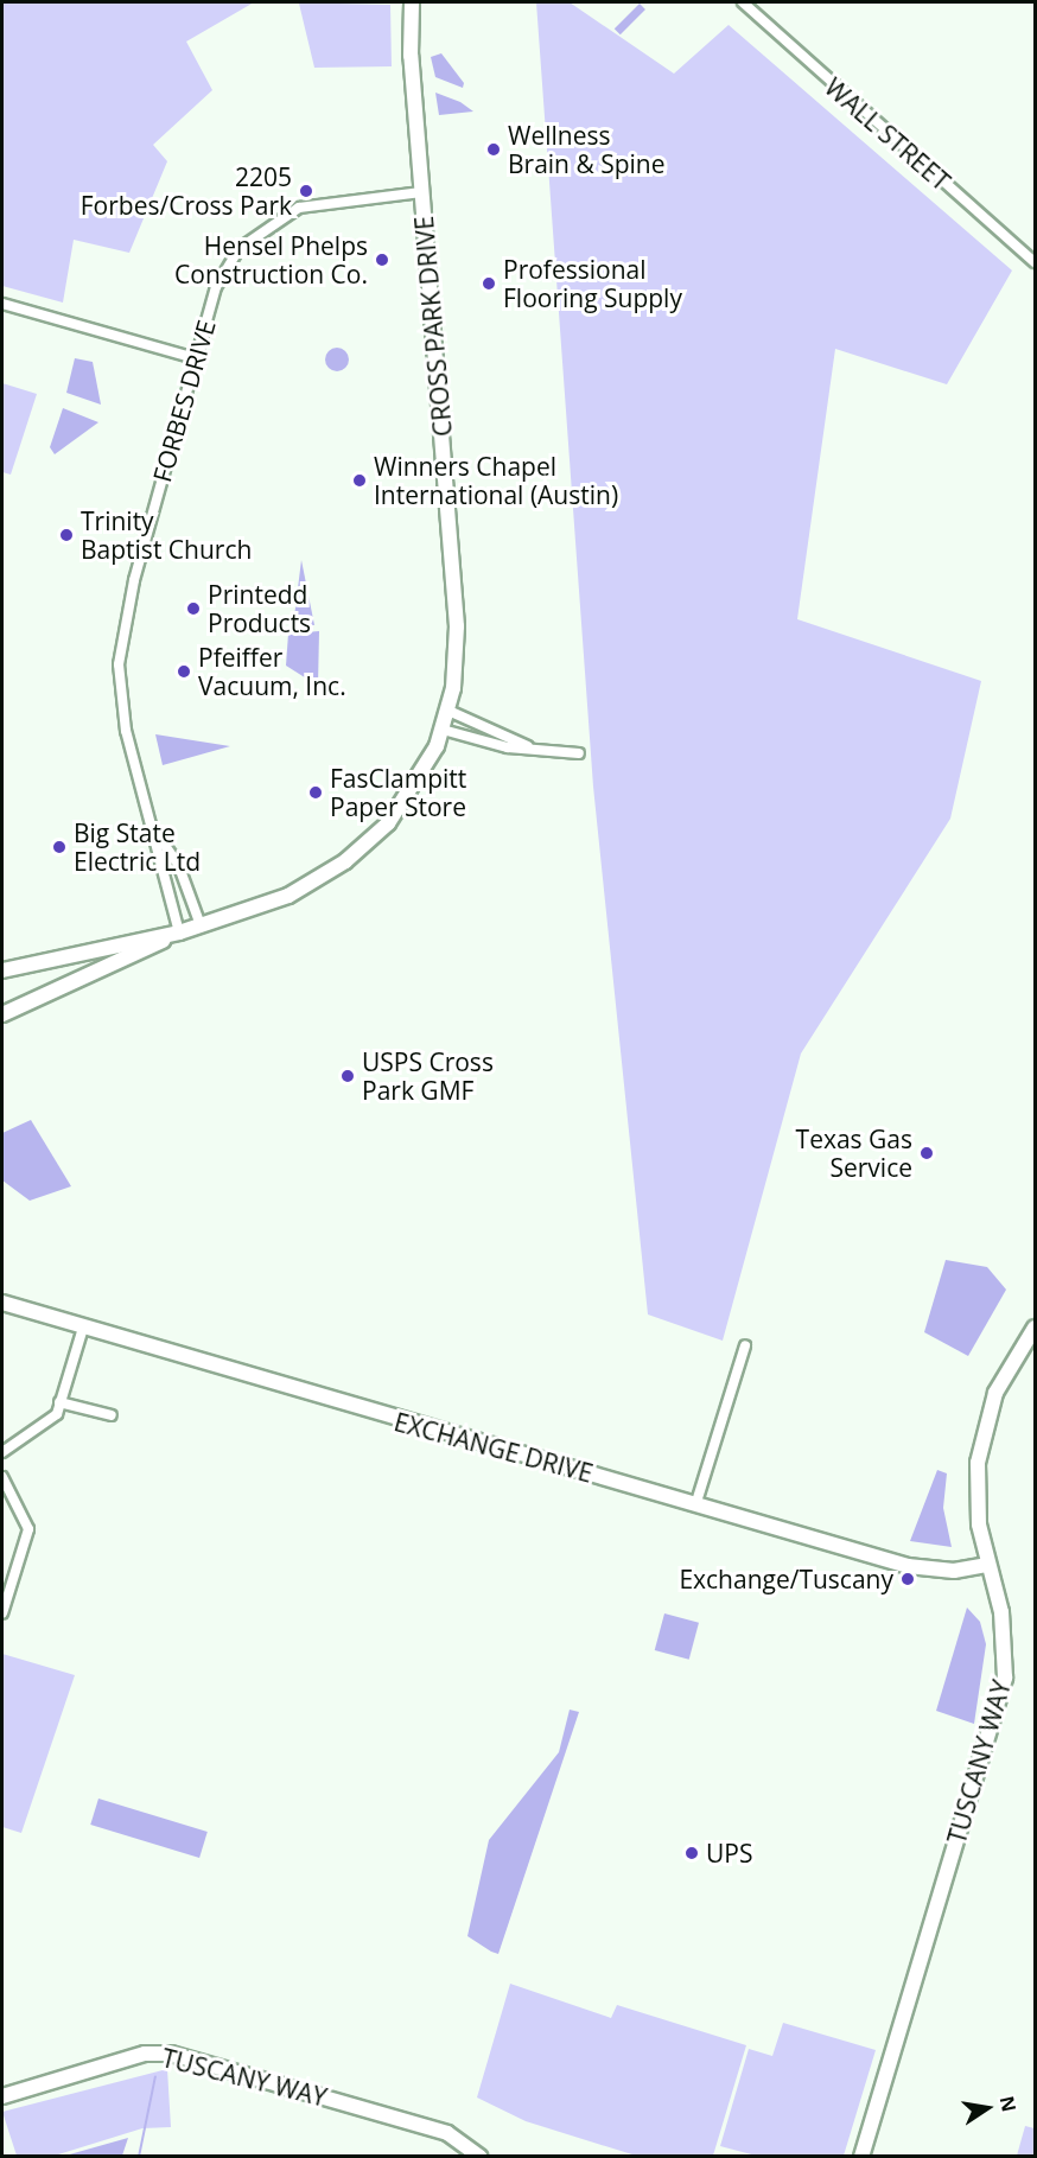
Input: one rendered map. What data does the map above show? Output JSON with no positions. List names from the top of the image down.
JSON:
{
  "streets": {
    "street": [
      "WALL STREET",
      "CROSS PARK DRIVE",
      "FORBES DRIVE",
      "EXCHANGE DRIVE",
      "TUSCANY WAY"
    ]
  },
  "crossings": [
    ["CROSS PARK DRIVE", "FORBES DRIVE"],
    ["EXCHANGE DRIVE", "TUSCANY WAY"]
  ],
  "places": [
    "Wellness Brain & Spine",
    "2205 Forbes/Cross Park",
    "Hensel Phelps Construction Co.",
    "Professional Flooring Supply",
    "Winners Chapel International (Austin)",
    "Trinity Baptist Church",
    "Printedd Products",
    "Pfeiffer Vacuum, Inc.",
    "FasClampitt Paper Store",
    "Big State Electric Ltd",
    "USPS Cross Park GMF",
    "Texas Gas Service",
    "Exchange/Tuscany",
    "UPS"
  ],
  "north": "right"
}
